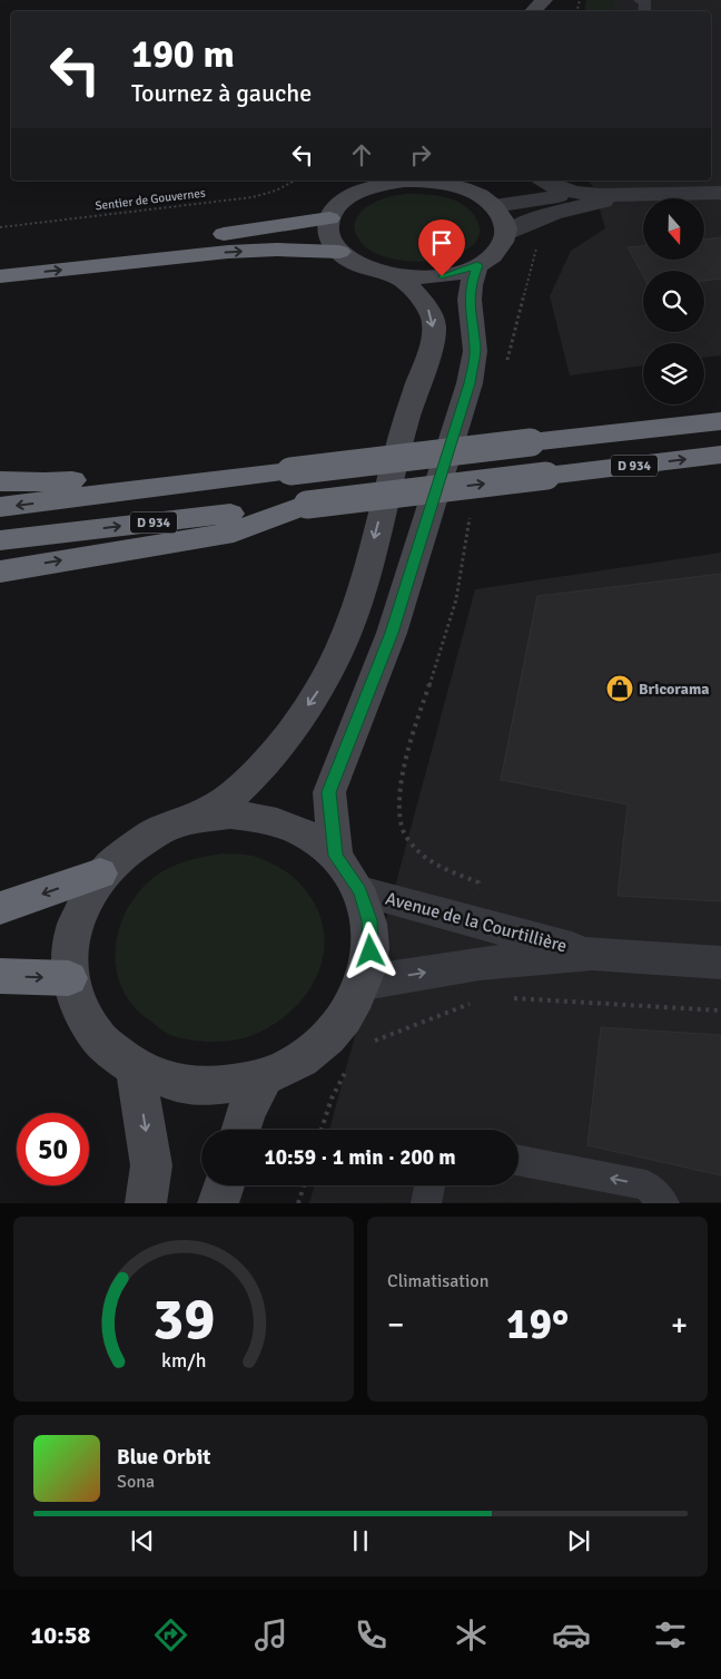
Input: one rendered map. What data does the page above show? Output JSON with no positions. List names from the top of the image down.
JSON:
{
  "streets": {
    "highway": ["D 934"],
    "street": ["Avenue de la Courtillière"],
    "path": ["Sentier de Gouvernes"]
  },
  "places": {
    "shop": ["Bricorama"]
  },
  "north": "bottom",
  "page": {
    "turn": ["190 m", "Tournez à gauche"],
    "limit": "50",
    "trip": "10:59 · 1 min · 200 m",
    "tile": "Climatisation",
    "heat": ["−", "19°", "+"],
    "song": ["Blue Orbit", "Sona"],
    "tabs": "10:58",
    "gauge": ["39", "km/h"]
  }
}
